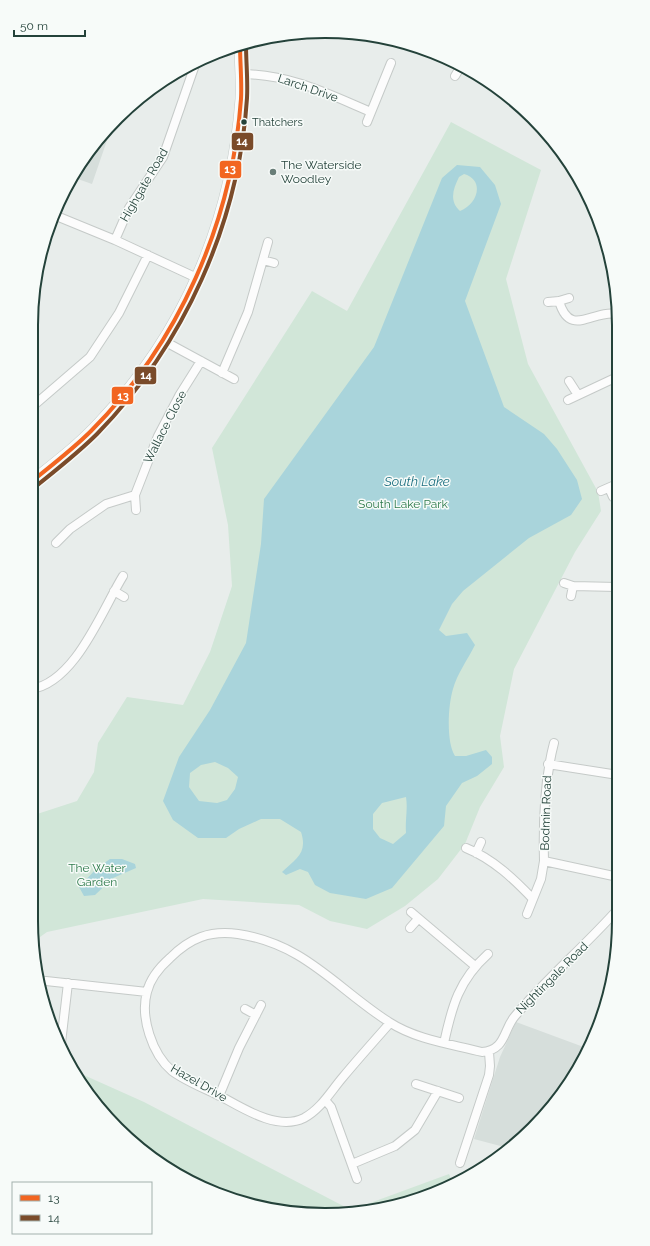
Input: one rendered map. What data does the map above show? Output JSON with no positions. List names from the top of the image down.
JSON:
{
  "streets": {
    "street": [
      "Larch Drive",
      "Highgate Road",
      "Wallace Close",
      "Bodmin Road",
      "Nightingale Road",
      "Hazel Drive"
    ]
  },
  "crossings": [
    ["Nightingale Road", "Hazel Drive"]
  ],
  "water": ["South Lake"],
  "parks": ["South Lake Park", "The Water Garden"],
  "places": ["Thatchers", "The Waterside Woodley"],
  "lines": ["transit line 14", "transit line 13"],
  "legend": ["13", "14"],
  "scale_bar": "50 m"
}
